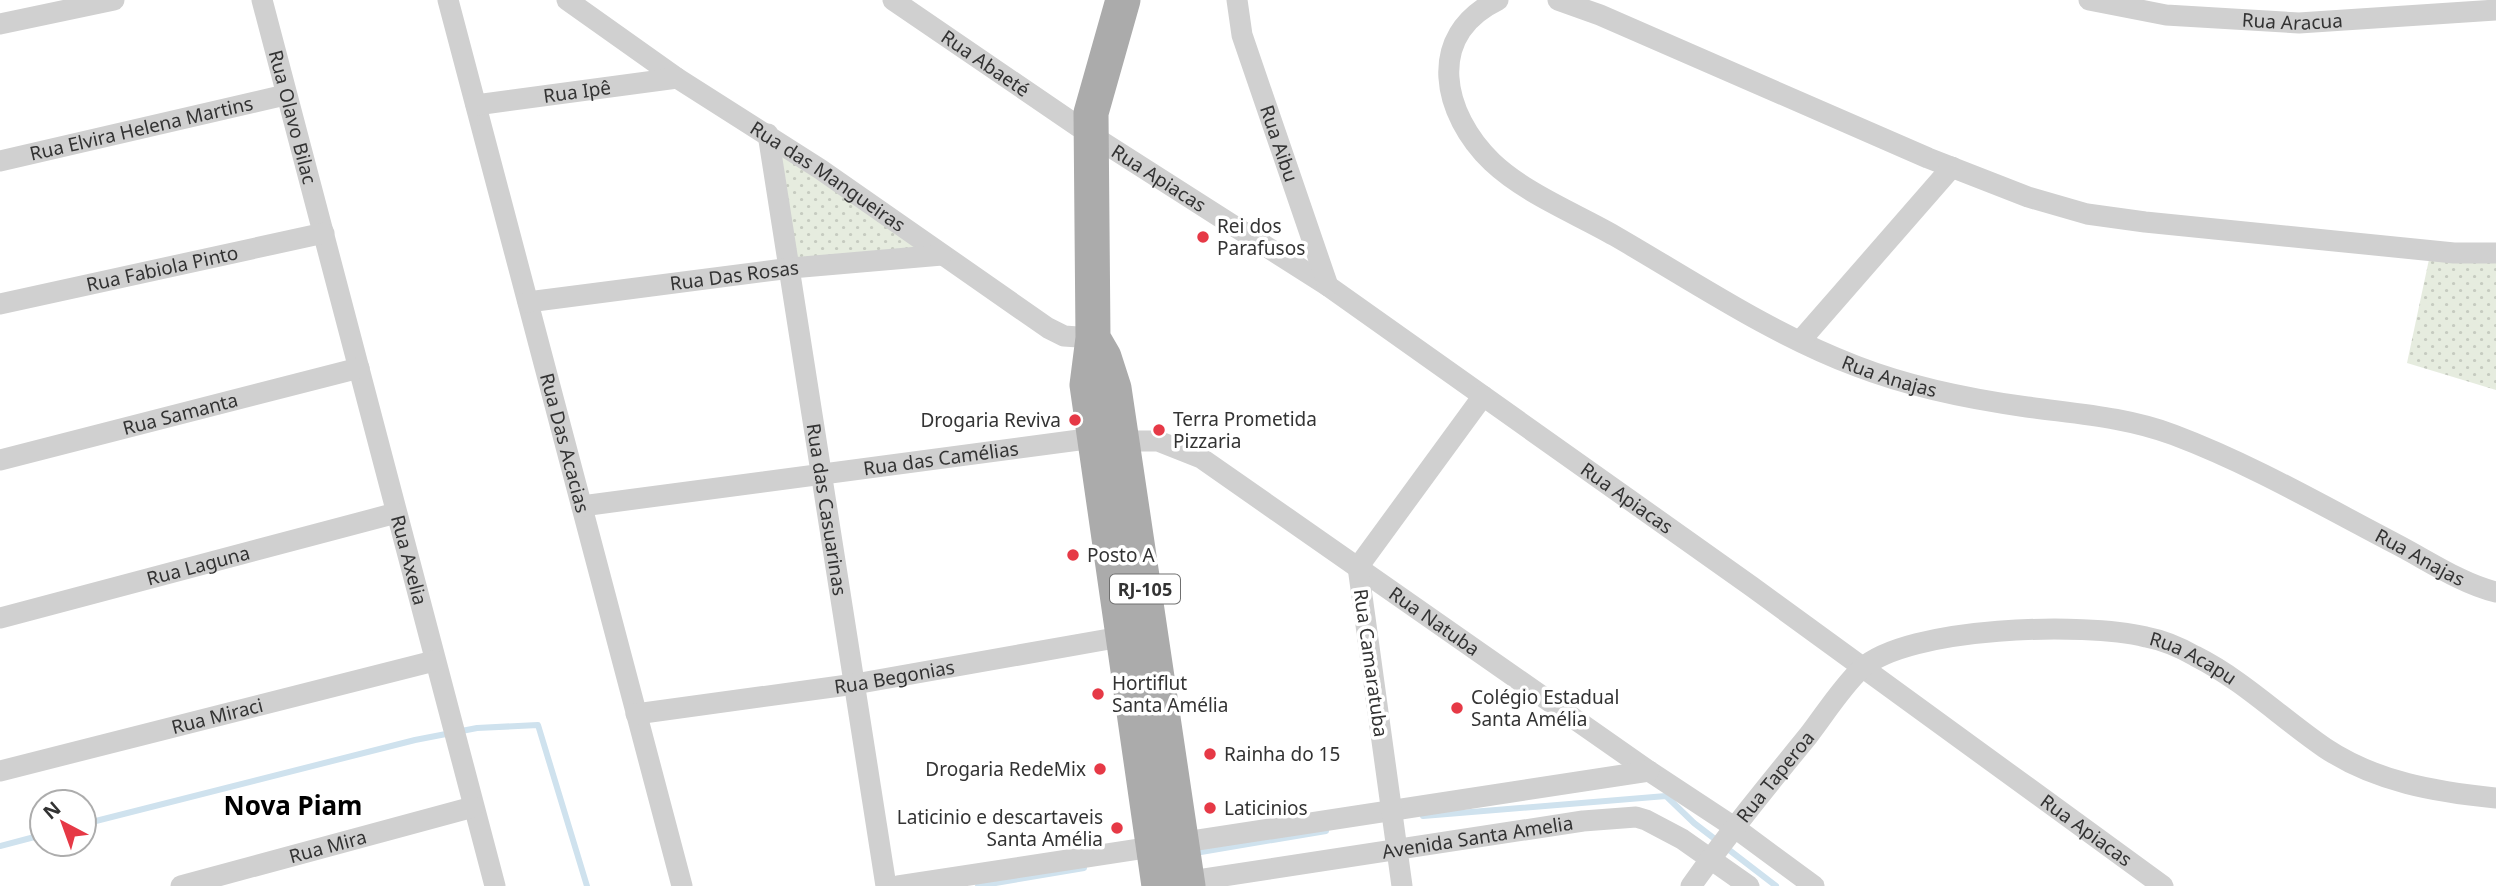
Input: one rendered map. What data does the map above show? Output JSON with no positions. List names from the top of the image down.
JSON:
{
  "streets": {
    "main road": ["RJ-105"],
    "street": [
      "Rua Aracua",
      "Rua Abaeté",
      "Rua Ipê",
      "Rua Olavo Bilac",
      "Rua Elvira Helena Martins",
      "Rua Aibu",
      "Rua das Mangueiras",
      "Rua Apiacas",
      "Rua Fabiola Pinto",
      "Rua Das Rosas",
      "Rua Anajas",
      "Rua Samanta",
      "Rua Das Acacias",
      "Rua das Camélias",
      "Rua das Casuarinas",
      "Rua Axelia",
      "Rua Laguna",
      "Rua Natuba",
      "Rua Acapu",
      "Rua Camaratuba",
      "Rua Begonias",
      "Rua Miraci",
      "Rua Taperoa",
      "Avenida Santa Amelia",
      "Rua Mira"
    ]
  },
  "crossings": [
    ["Rua Abaeté", "Rua Apiacas"],
    ["Rua Abaeté", "RJ-105"],
    ["Rua Ipê", "Rua das Mangueiras"],
    ["Rua Ipê", "Rua Das Acacias"],
    ["Rua Olavo Bilac", "Rua Elvira Helena Martins"],
    ["Rua Olavo Bilac", "Rua Fabiola Pinto"],
    ["Rua Olavo Bilac", "Rua Axelia"],
    ["Rua Aibu", "Rua Apiacas"],
    ["Rua das Mangueiras", "Rua Das Rosas"],
    ["Rua das Mangueiras", "Rua das Casuarinas"],
    ["Rua das Mangueiras", "RJ-105"],
    ["Rua Apiacas", "RJ-105"],
    ["Rua Apiacas", "Rua Acapu"],
    ["Rua Apiacas", "Rua Camaratuba"],
    ["Rua Apiacas", "Rua Taperoa"],
    ["Rua Fabiola Pinto", "Rua Axelia"],
    ["Rua Das Rosas", "Rua Das Acacias"],
    ["Rua Das Rosas", "Rua das Casuarinas"],
    ["Rua Samanta", "Rua Axelia"],
    ["Rua Das Acacias", "Rua das Camélias"],
    ["Rua Das Acacias", "Rua Begonias"],
    ["Rua das Camélias", "Rua das Casuarinas"],
    ["Rua das Camélias", "RJ-105"],
    ["Rua das Camélias", "Rua Natuba"],
    ["Rua das Casuarinas", "Rua Begonias"],
    ["Rua Axelia", "Rua Laguna"],
    ["Rua Axelia", "Rua Miraci"],
    ["Rua Axelia", "Rua Mira"],
    ["RJ-105", "Rua Natuba"],
    ["RJ-105", "Rua Begonias"],
    ["RJ-105", "Avenida Santa Amelia"],
    ["Rua Natuba", "Rua Camaratuba"],
    ["Rua Natuba", "Rua Taperoa"],
    ["Rua Natuba", "Avenida Santa Amelia"],
    ["Rua Acapu", "Rua Taperoa"],
    ["Rua Camaratuba", "Avenida Santa Amelia"],
    ["Rua Taperoa", "Avenida Santa Amelia"]
  ],
  "districts": ["Nova Piam"],
  "places": [
    "Rei dos Parafusos",
    "Drogaria Reviva",
    "Terra Prometida Pizzaria",
    "Posto A",
    "Hortiflut Santa Amélia",
    "Colégio Estadual Santa Amélia",
    "Rainha do 15",
    "Drogaria RedeMix",
    "Laticinios",
    "Laticinio e descartaveis Santa Amélia"
  ],
  "north": "top left"
}
